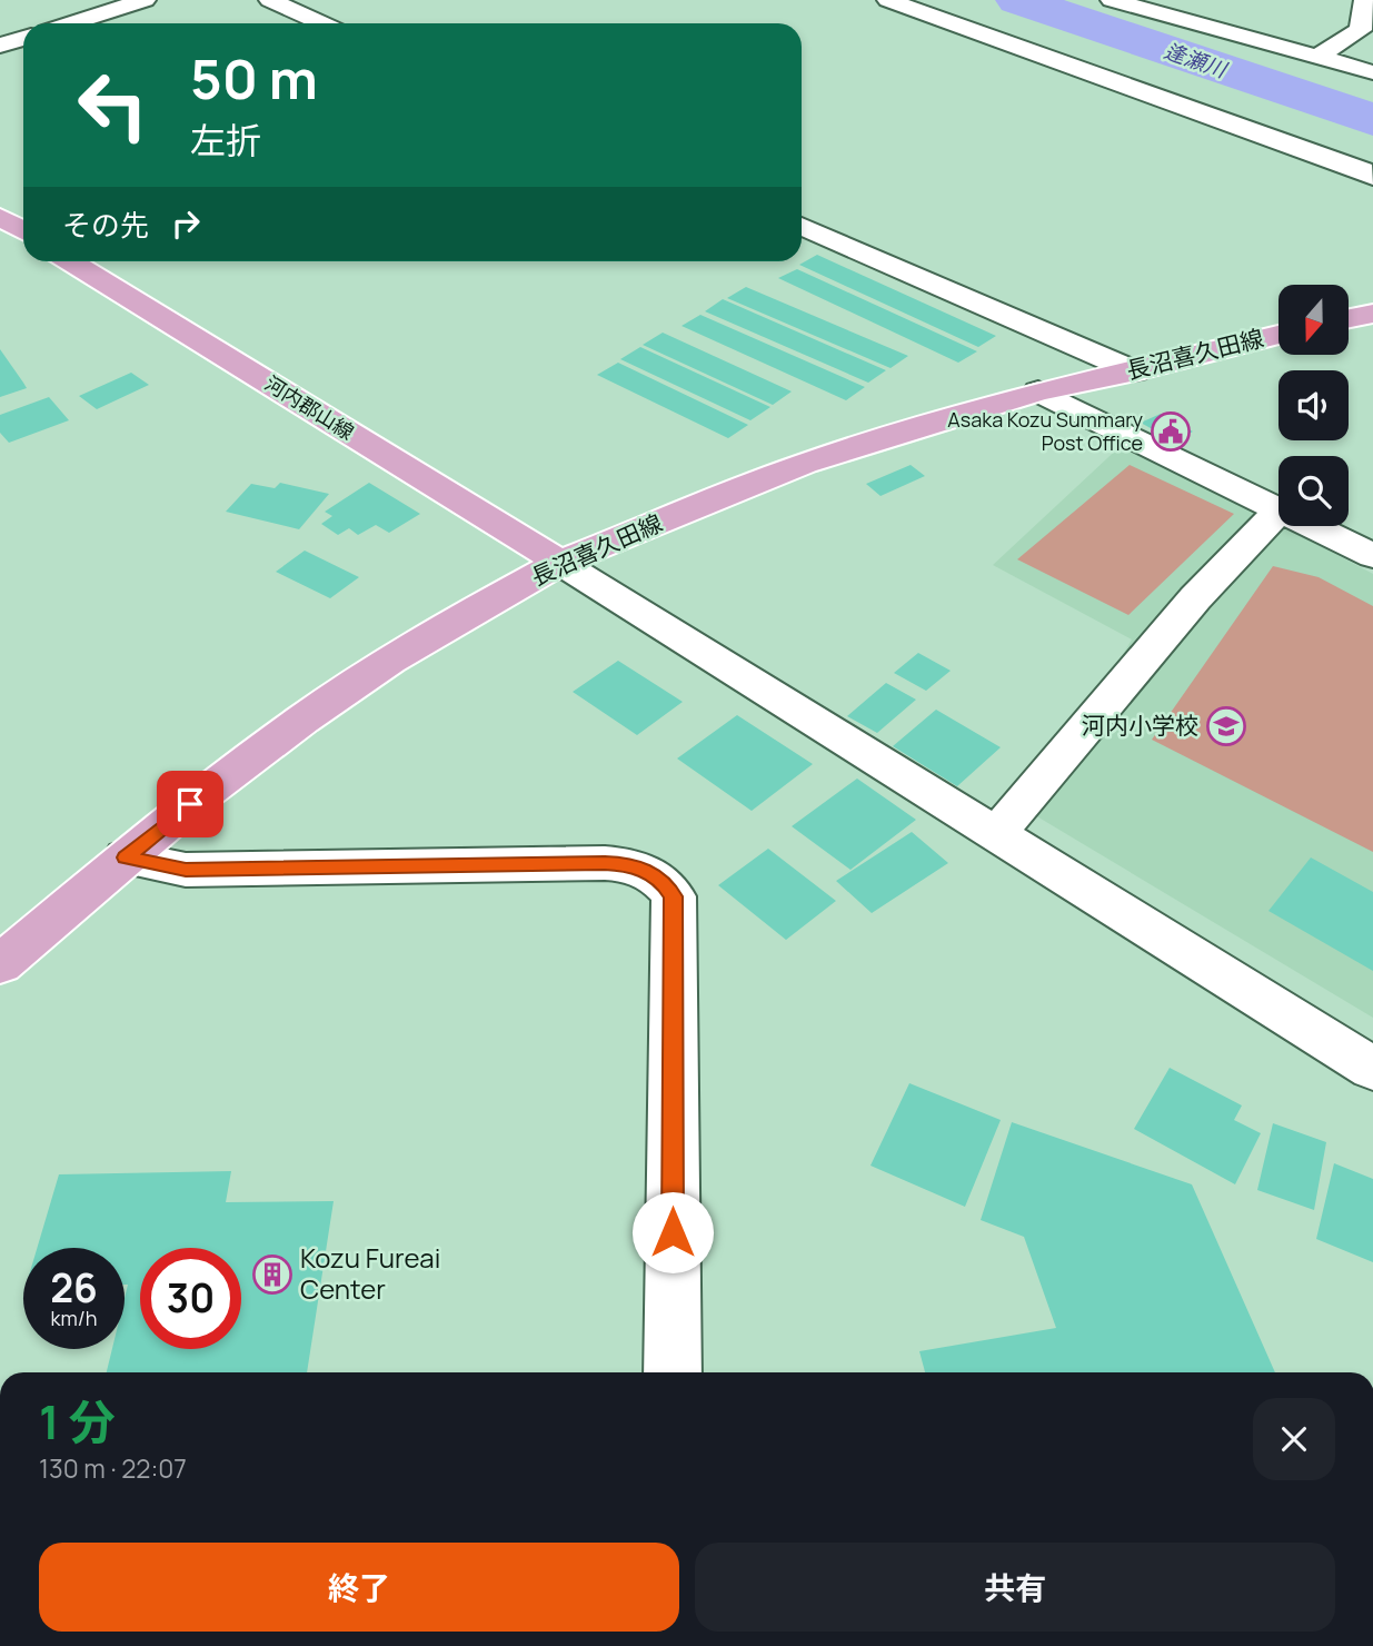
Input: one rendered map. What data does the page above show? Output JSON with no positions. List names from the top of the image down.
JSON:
{
  "streets": {
    "main road": ["長沼喜久田線", "河内郡山線"]
  },
  "crossings": [
    ["長沼喜久田線", "河内郡山線"]
  ],
  "water": ["逢瀬川"],
  "places": {
    "public building": ["Asaka Kozu Summary Post Office"],
    "school or university": ["河内小学校"],
    "building": ["Kozu Fureai Center"]
  },
  "north": "bottom",
  "page": {
    "turn": ["50 m", "左折"],
    "then": "その先",
    "speed": "26 km/h",
    "limit": "30",
    "heading": ["1 分", "130 m · 22:07"],
    "buttons": ["終了", "共有"]
  }
}
